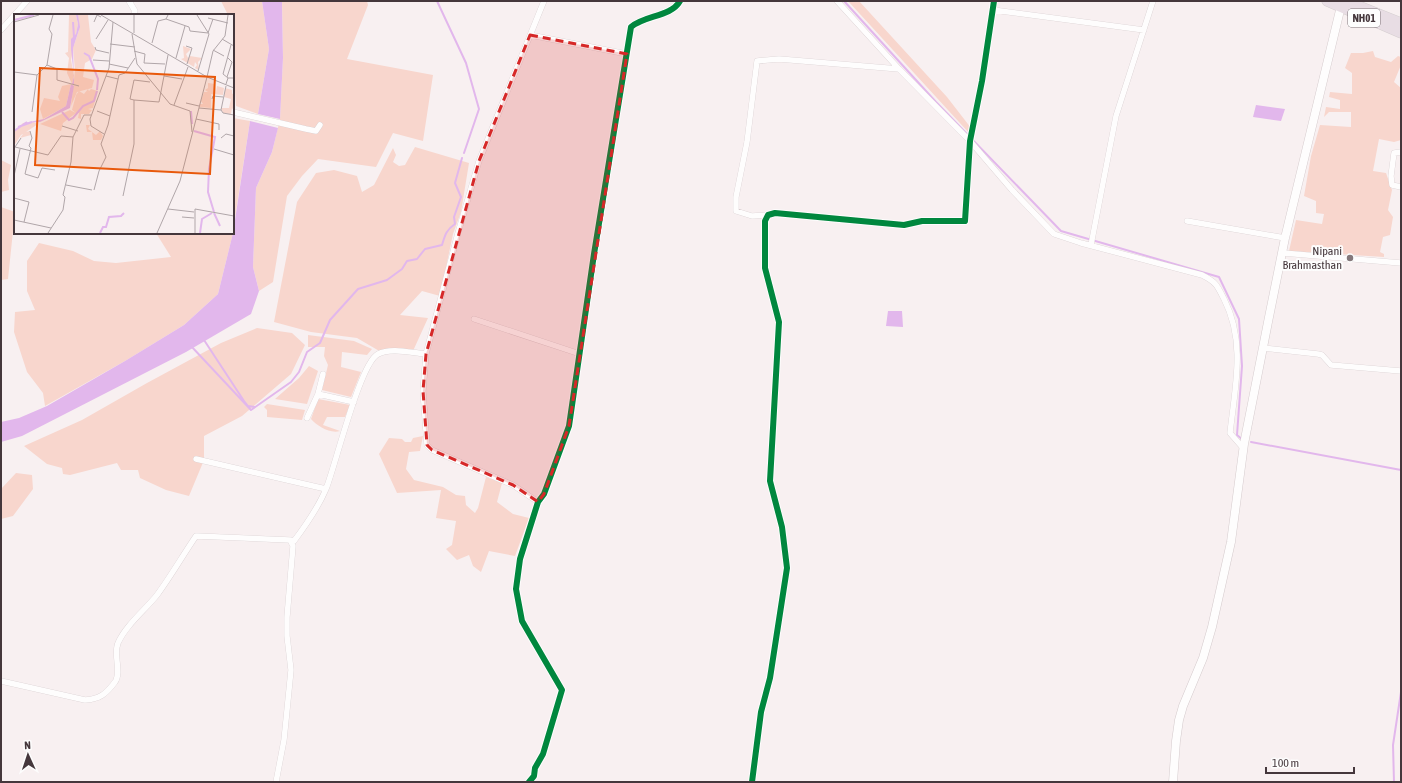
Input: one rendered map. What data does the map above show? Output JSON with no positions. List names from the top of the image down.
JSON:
{
  "streets": {
    "highway": ["NH01"]
  },
  "places": ["Nipani Brahmasthan"],
  "scale_bar": "100 m",
  "north": "top"
}
